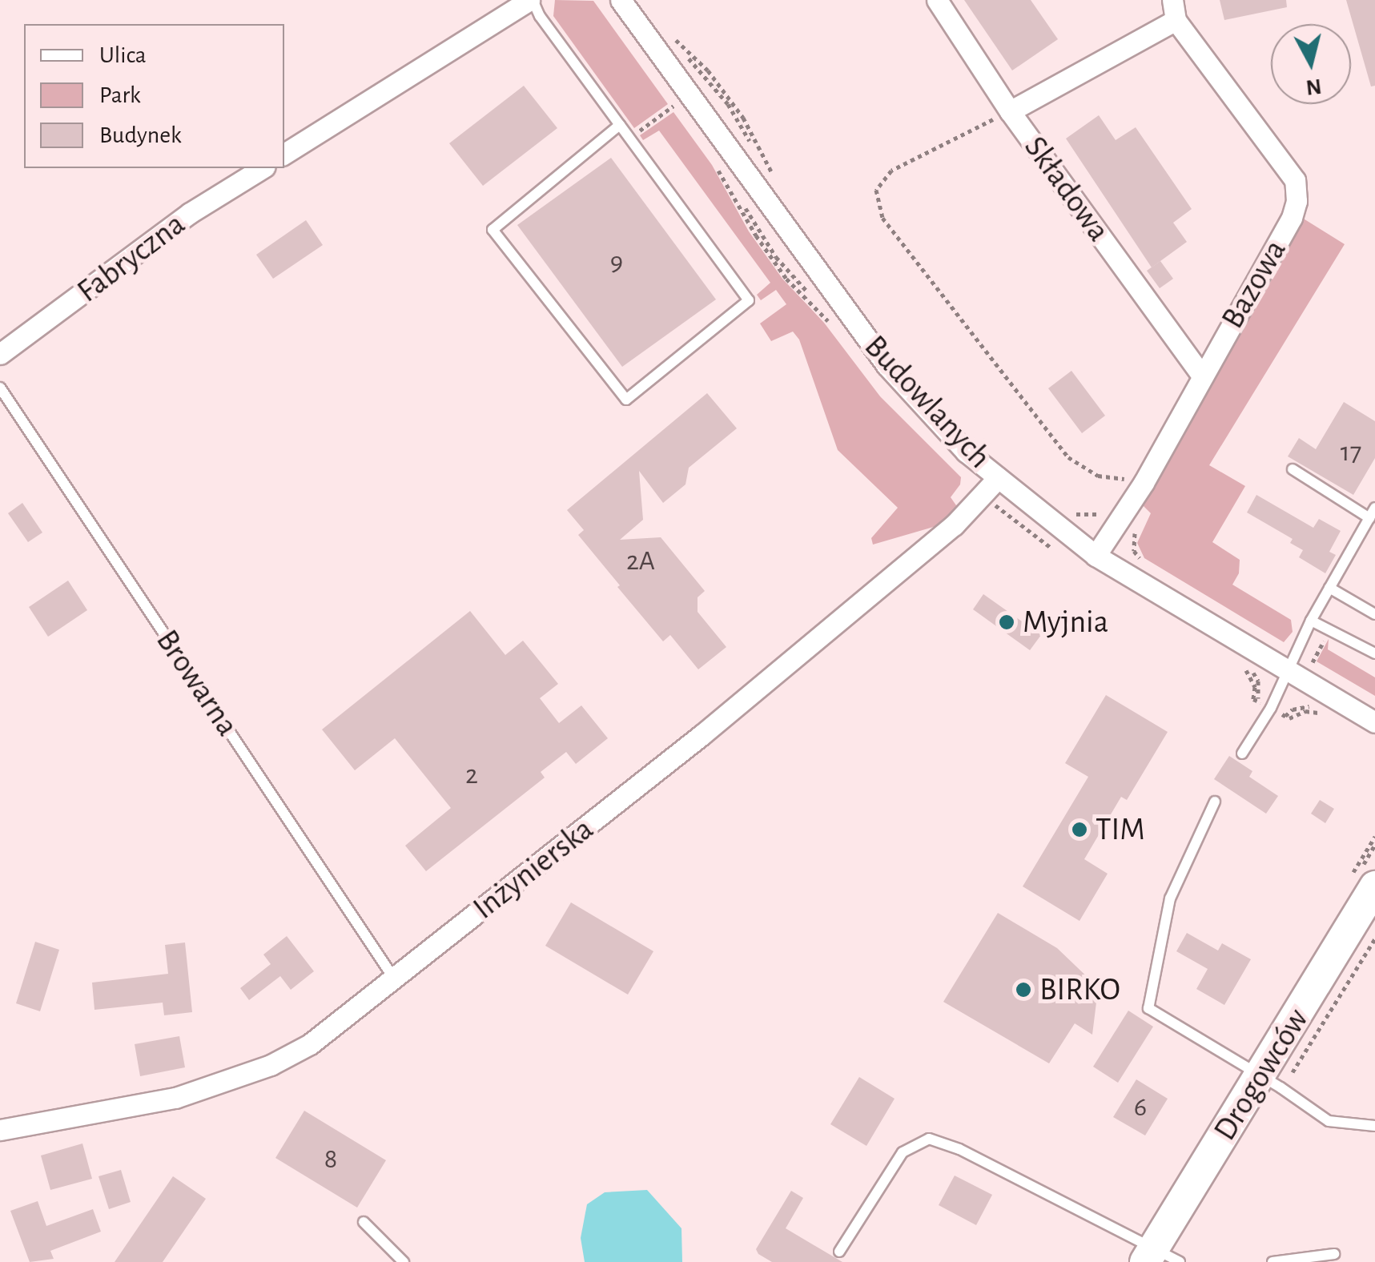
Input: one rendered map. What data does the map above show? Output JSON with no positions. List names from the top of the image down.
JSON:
{
  "streets": {
    "main road": ["Drogowców"],
    "street": [
      "Składowa",
      "Fabryczna",
      "Bazowa",
      "Budowlanych",
      "Inżynierska"
    ],
    "lane": ["Browarna"]
  },
  "crossings": [
    ["Składowa", "Bazowa"],
    ["Bazowa", "Budowlanych"],
    ["Budowlanych", "Inżynierska"],
    ["Browarna", "Inżynierska"]
  ],
  "places": ["Myjnia", "TIM", "BIRKO"],
  "house_numbers": [
    "9",
    "17",
    "2A",
    "2",
    "6",
    "8"
  ],
  "legend": ["Ulica", "Park", "Budynek"],
  "north": "bottom"
}
